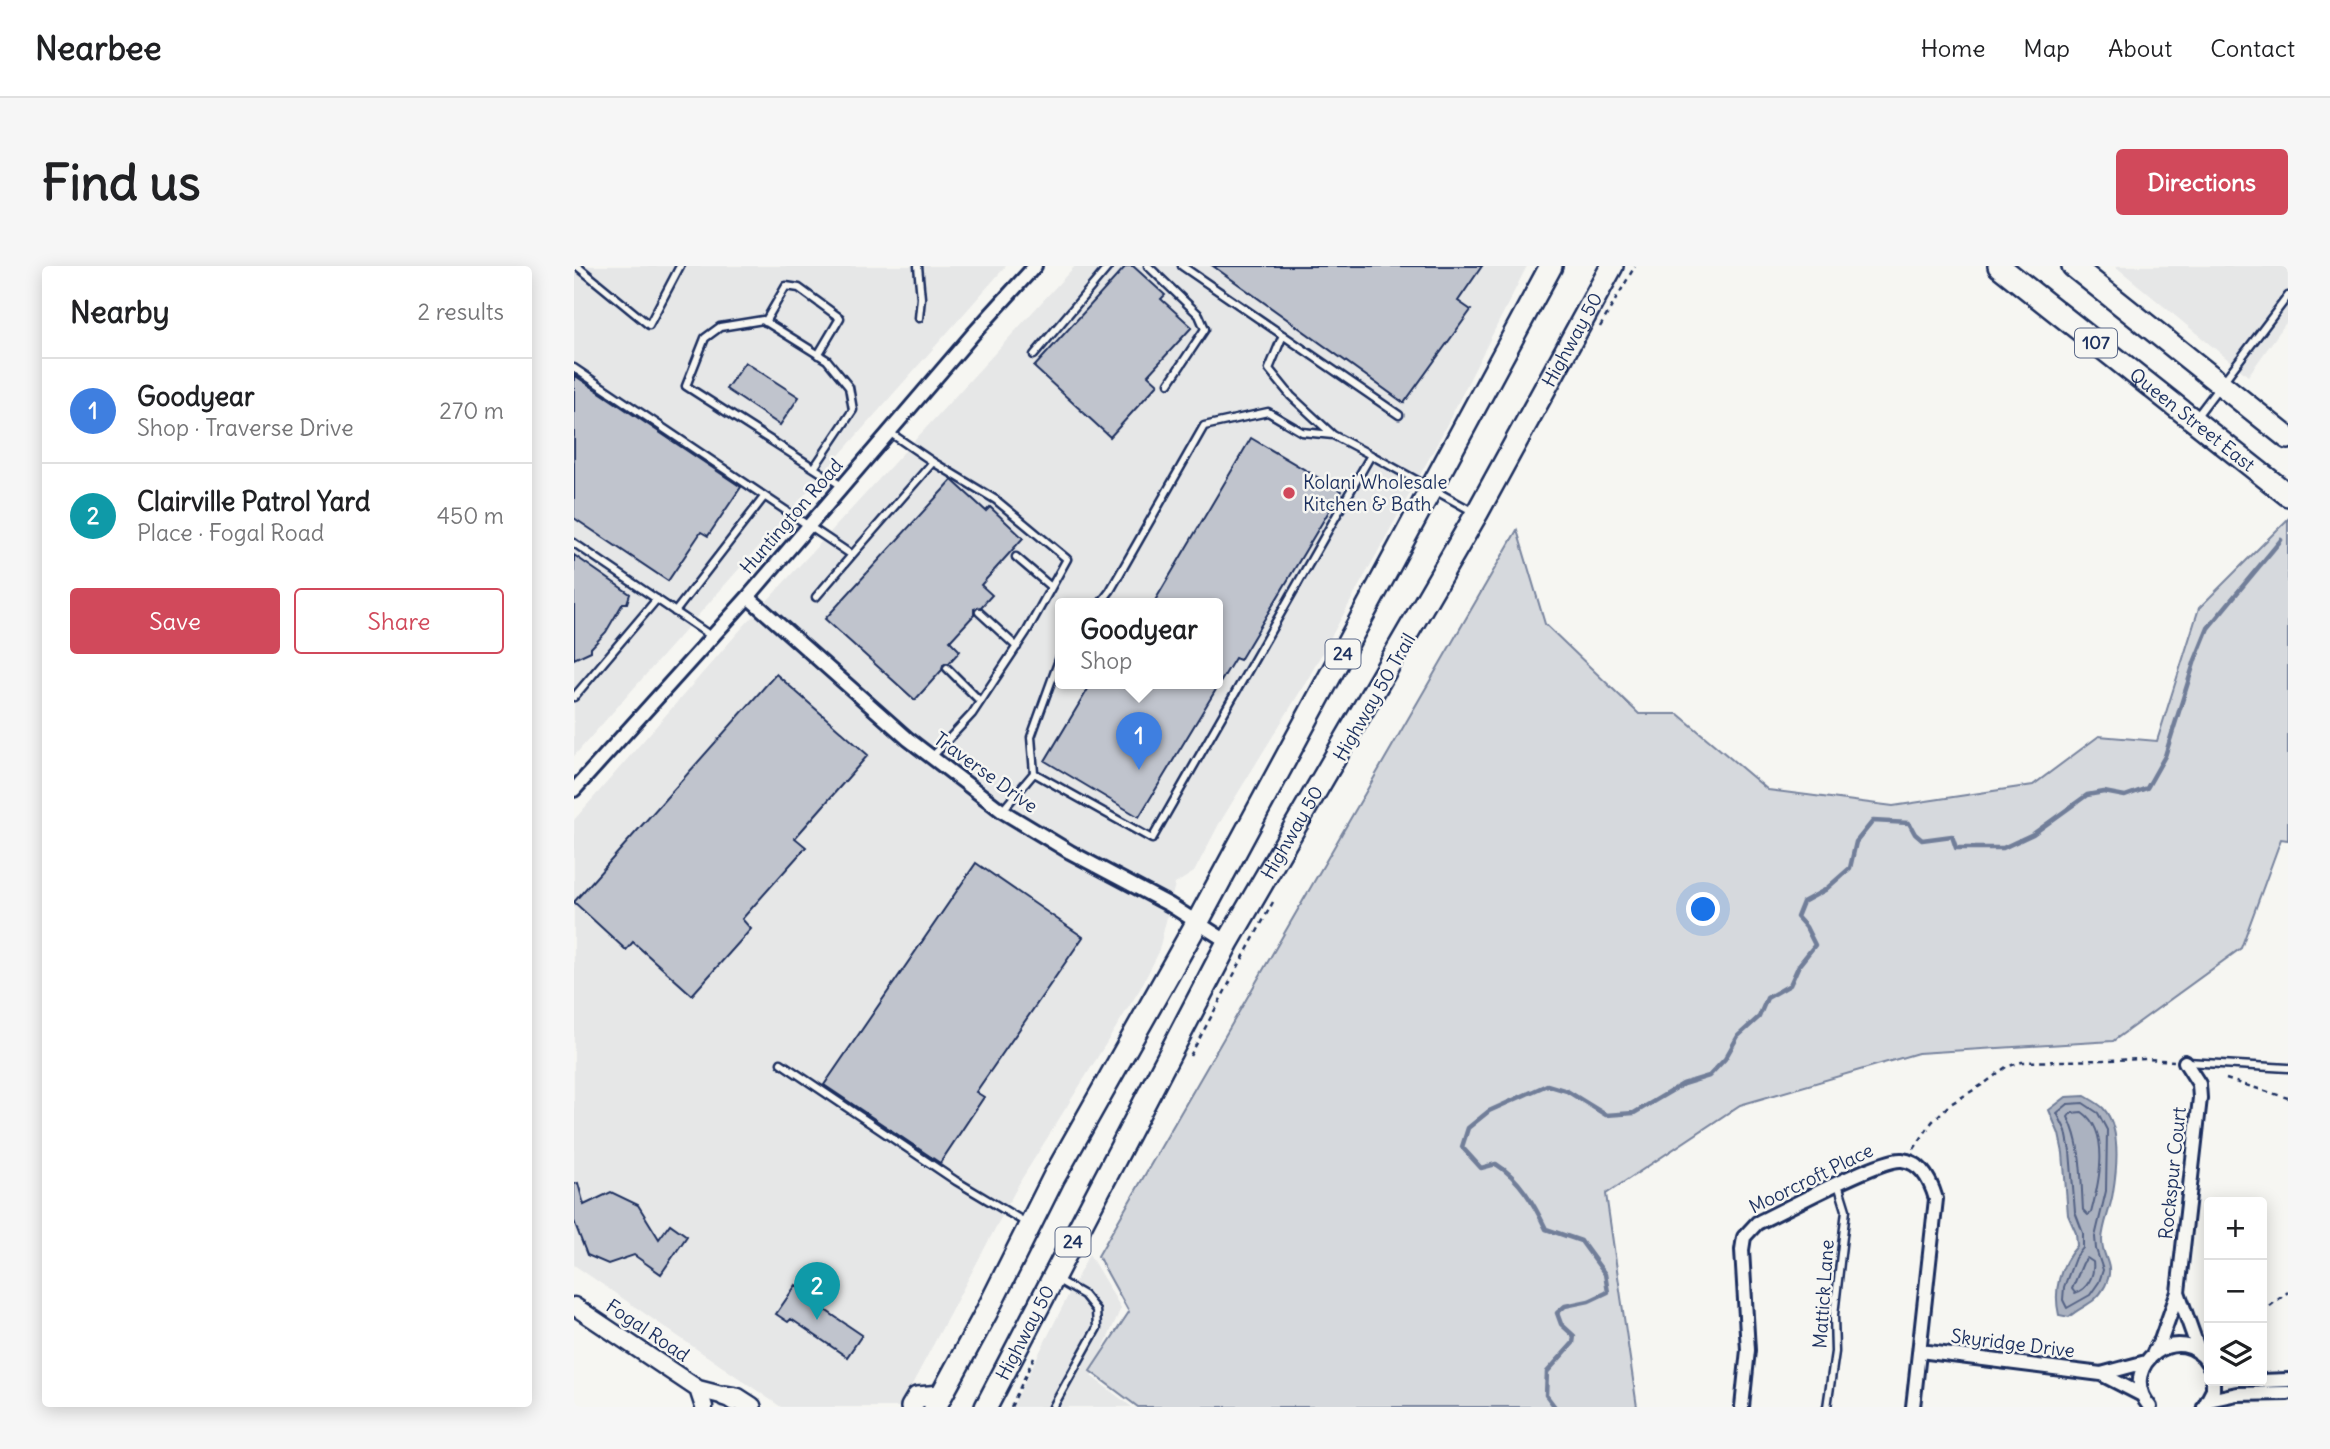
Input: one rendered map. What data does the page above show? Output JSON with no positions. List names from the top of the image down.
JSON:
{
  "streets": {
    "main road": [
      "Highway 50",
      "107",
      "Queen Street East",
      "24"
    ],
    "street": [
      "Huntington Road",
      "Traverse Drive",
      "Rockspur Court",
      "Moorcroft Place",
      "Fogal Road",
      "Skyridge Drive"
    ],
    "lane": ["Mattick Lane"]
  },
  "crossings": [
    ["Highway 50", "Traverse Drive"],
    ["Huntington Road", "Traverse Drive"],
    ["Rockspur Court", "Skyridge Drive"],
    ["Moorcroft Place", "Mattick Lane"]
  ],
  "places": ["Kolani Wholesale Kitchen & Bath"],
  "page": {
    "header": "Nearbee",
    "nav": [
      "Home",
      "Map",
      "About",
      "Contact"
    ],
    "buttons": [
      "Directions",
      ["Save", "Share"]
    ],
    "title": "Find us",
    "heading": ["Nearby", "2 results"],
    "list": [
      {
        "mark": "1",
        "name": "Goodyear",
        "note": "Shop · Traverse Drive",
        "value": "270 m"
      },
      {
        "mark": "2",
        "name": "Clairville Patrol Yard",
        "note": "Place · Fogal Road",
        "value": "450 m"
      }
    ],
    "popup": ["Goodyear", "Shop"],
    "pins": ["1", "2"],
    "map_buttons": ["+", "−"]
  }
}
